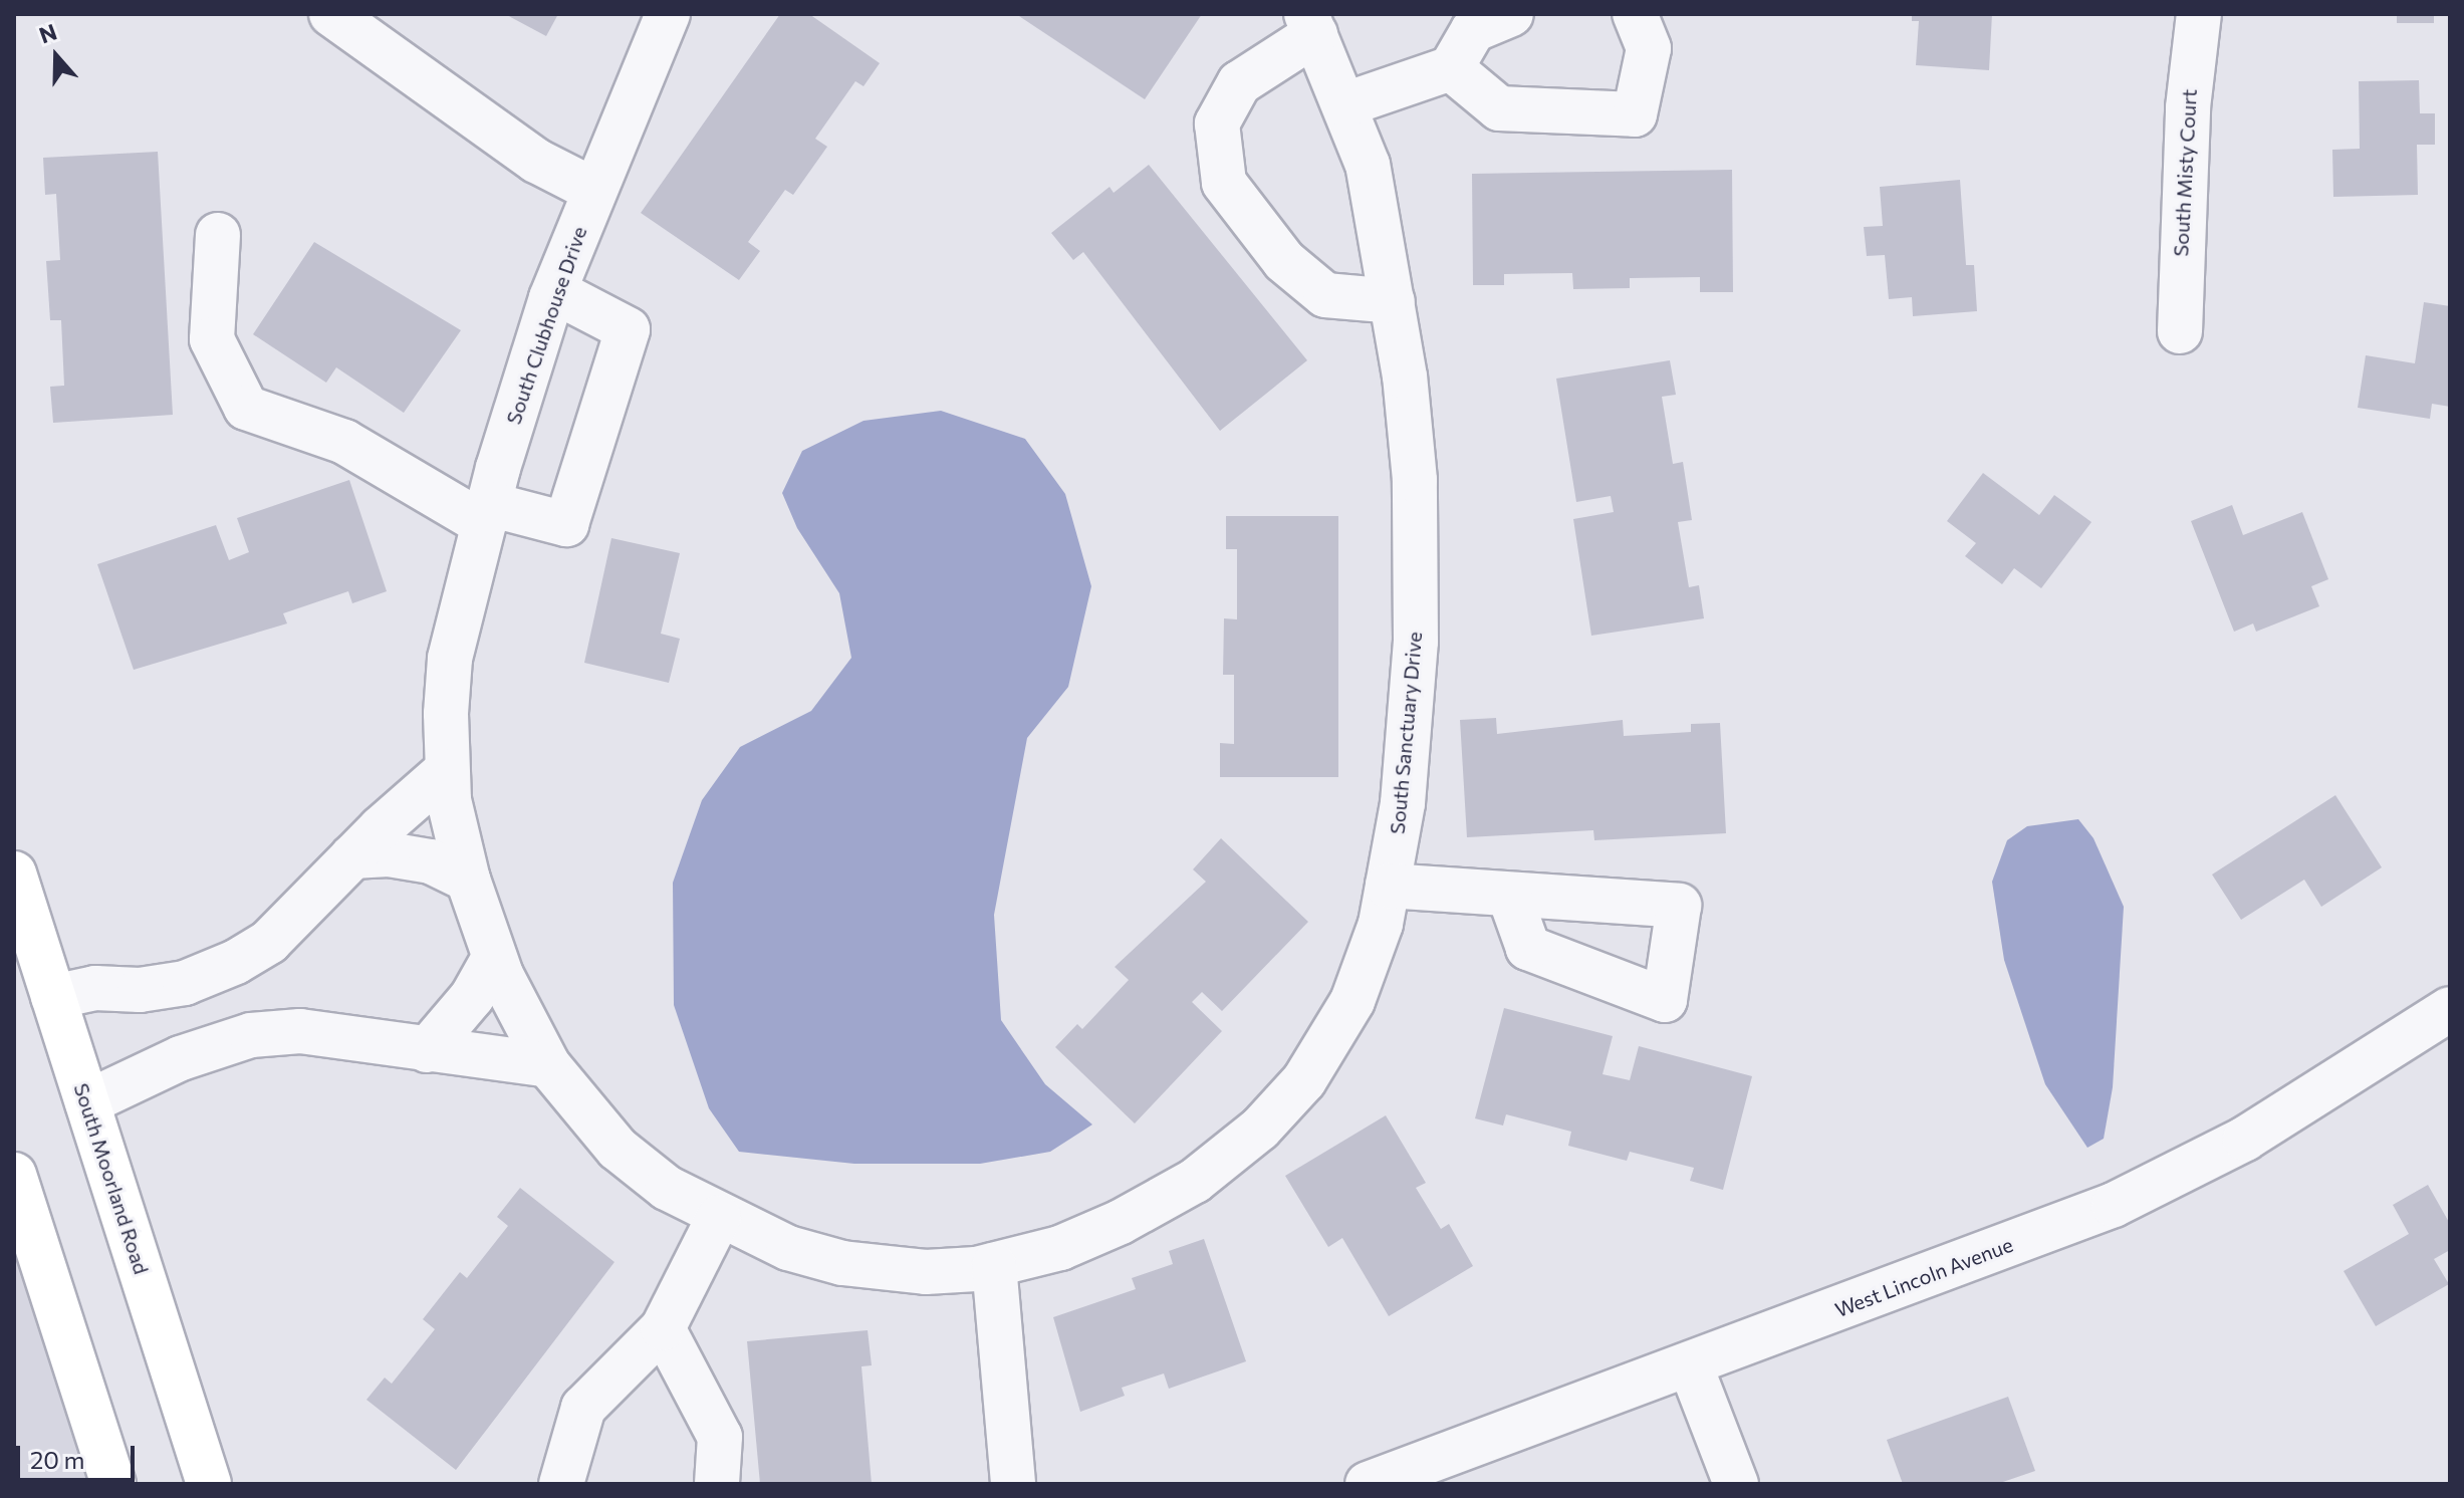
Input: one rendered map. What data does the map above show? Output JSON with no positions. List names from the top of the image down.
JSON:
{
  "streets": {
    "main road": ["South Moorland Road"],
    "street": [
      "South Misty Court",
      "South Clubhouse Drive",
      "South Sanctuary Drive",
      "West Lincoln Avenue"
    ]
  },
  "crossings": [
    ["South Clubhouse Drive", "South Sanctuary Drive"]
  ],
  "scale_bar": "20 m",
  "north": "top"
}
